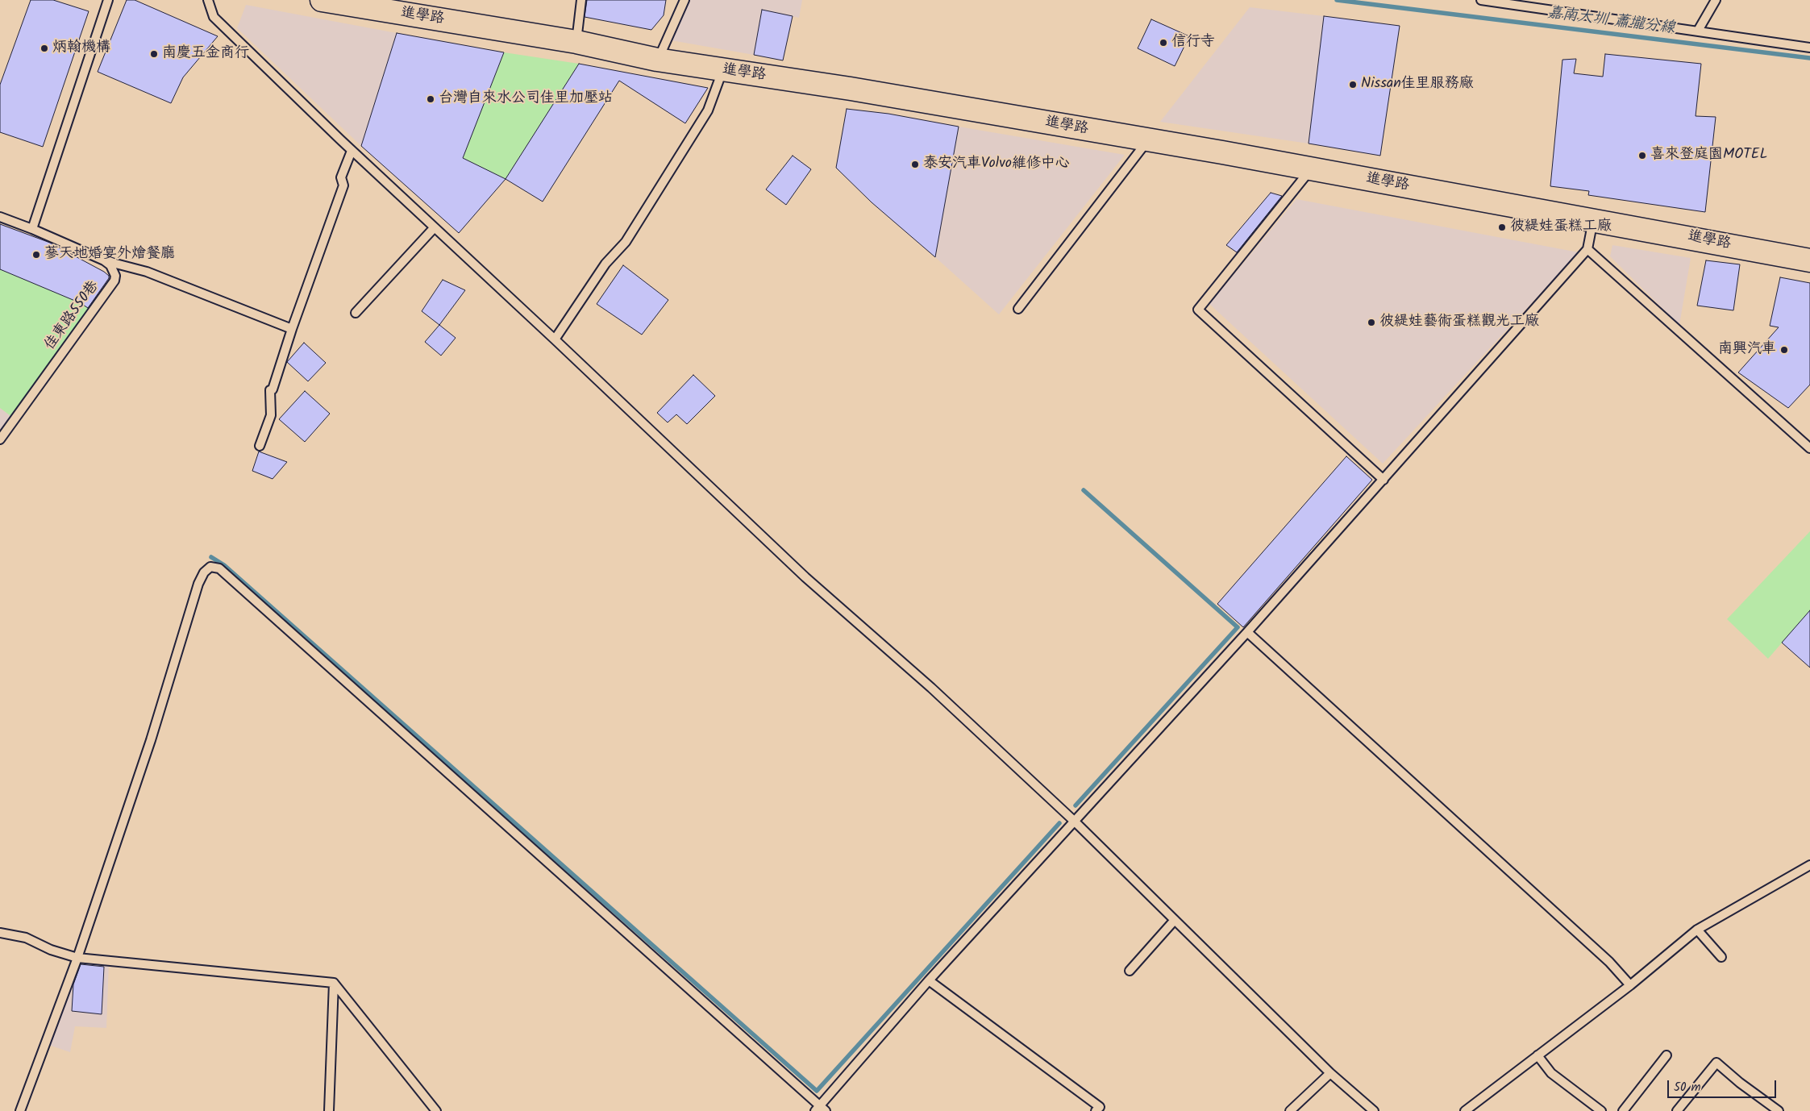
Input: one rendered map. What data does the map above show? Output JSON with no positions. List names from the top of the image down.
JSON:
{
  "streets": {
    "main road": ["進學路"],
    "lane": ["佳東路550巷"]
  },
  "water": ["嘉南大圳 蕭壠分線"],
  "places": [
    "信行寺",
    "炳翰機構",
    "南慶五金商行",
    "Nissan佳里服務廠",
    "台灣自來水公司佳里加壓站",
    "喜來登庭園MOTEL",
    "泰安汽車Volvo維修中心",
    "彼緹娃蛋糕工廠",
    "蔘天地婚宴外燴餐廳",
    "彼緹娃藝術蛋糕觀光工廠",
    "南興汽車"
  ],
  "scale_bar": "50 m"
}
